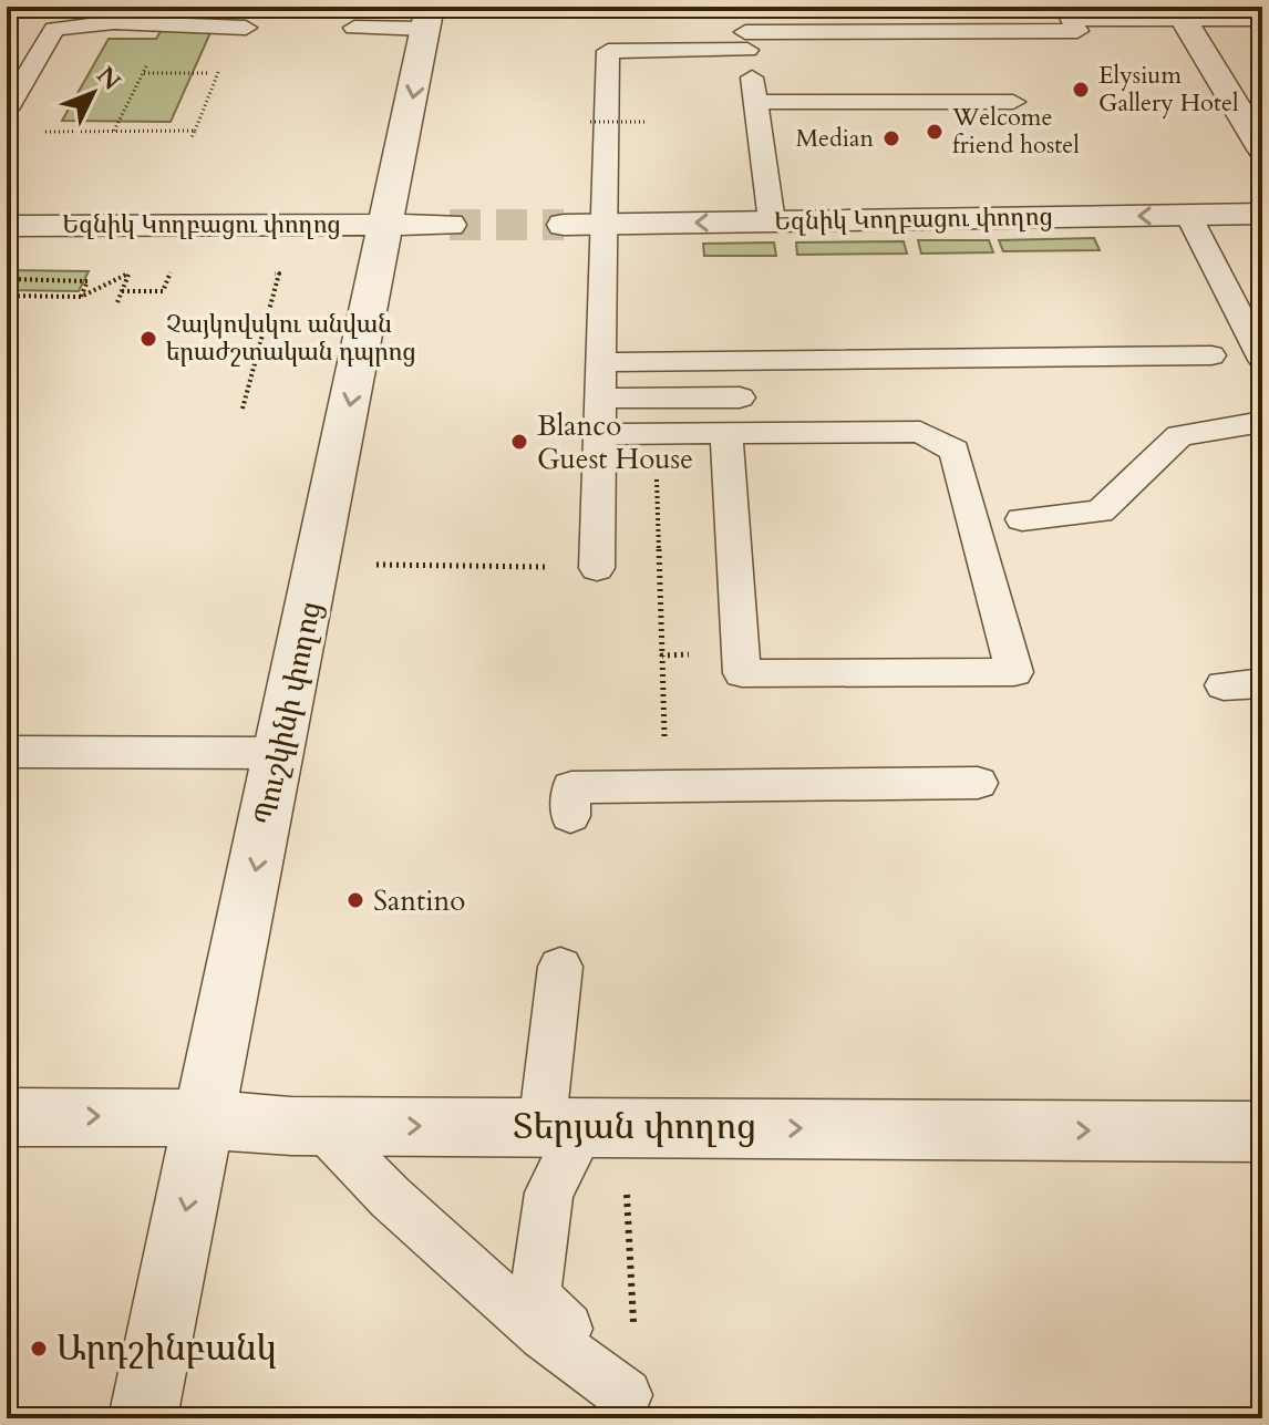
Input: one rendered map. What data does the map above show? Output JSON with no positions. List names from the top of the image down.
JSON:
{
  "streets": {
    "street": ["Եզնիկ Կողբացու փողոց", "Պուշկինի փողոց", "Տերյան փողոց"]
  },
  "crossings": [
    ["Եզնիկ Կողբացու փողոց", "Պուշկինի փողոց"],
    ["Պուշկինի փողոց", "Տերյան փողոց"]
  ],
  "one_way": ["Եզնիկ Կողբացու փողոց", "Պուշկինի փողոց", "Տերյան փողոց"],
  "places": [
    "Elysium Gallery Hotel",
    "Welcome friend hostel",
    "Median",
    "Չայկովսկու անվան երաժշտական դպրոց",
    "Blanco Guest House",
    "Santino",
    "Արդշինբանկ"
  ],
  "north": "top right"
}
